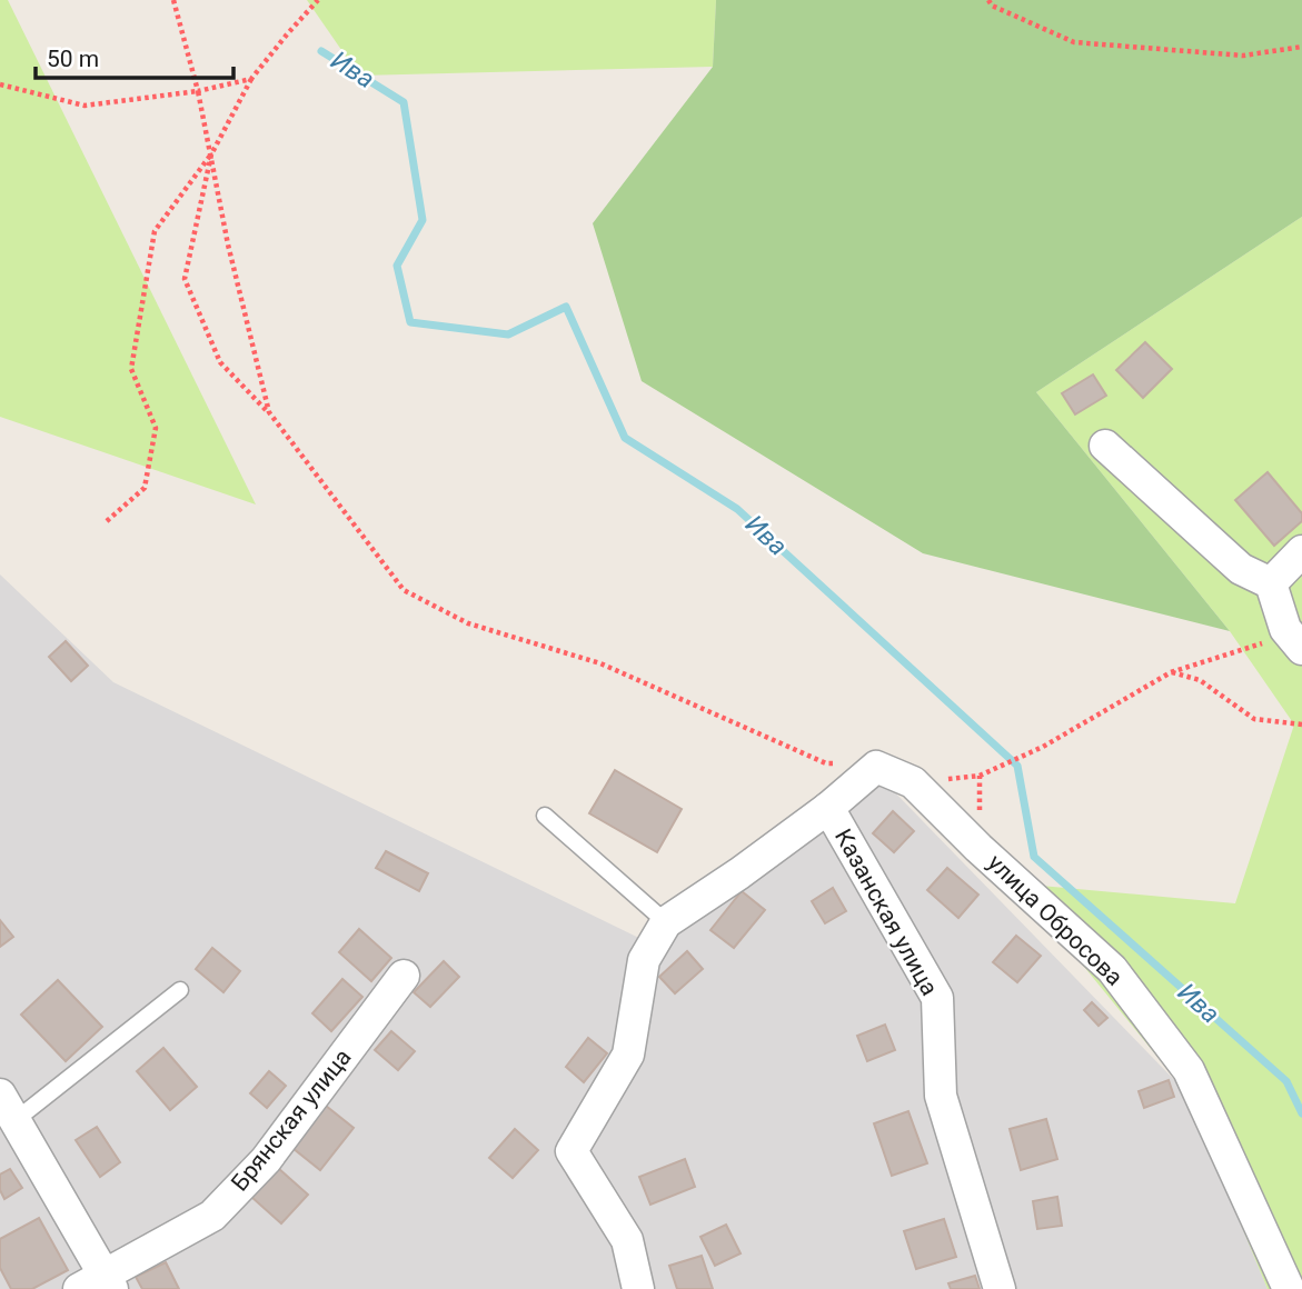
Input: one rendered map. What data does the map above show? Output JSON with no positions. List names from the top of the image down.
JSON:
{
  "streets": {
    "street": ["Казанская улица", "улица Обросова", "Брянская улица"]
  },
  "water": ["Ива"],
  "scale_bar": "50 m"
}
